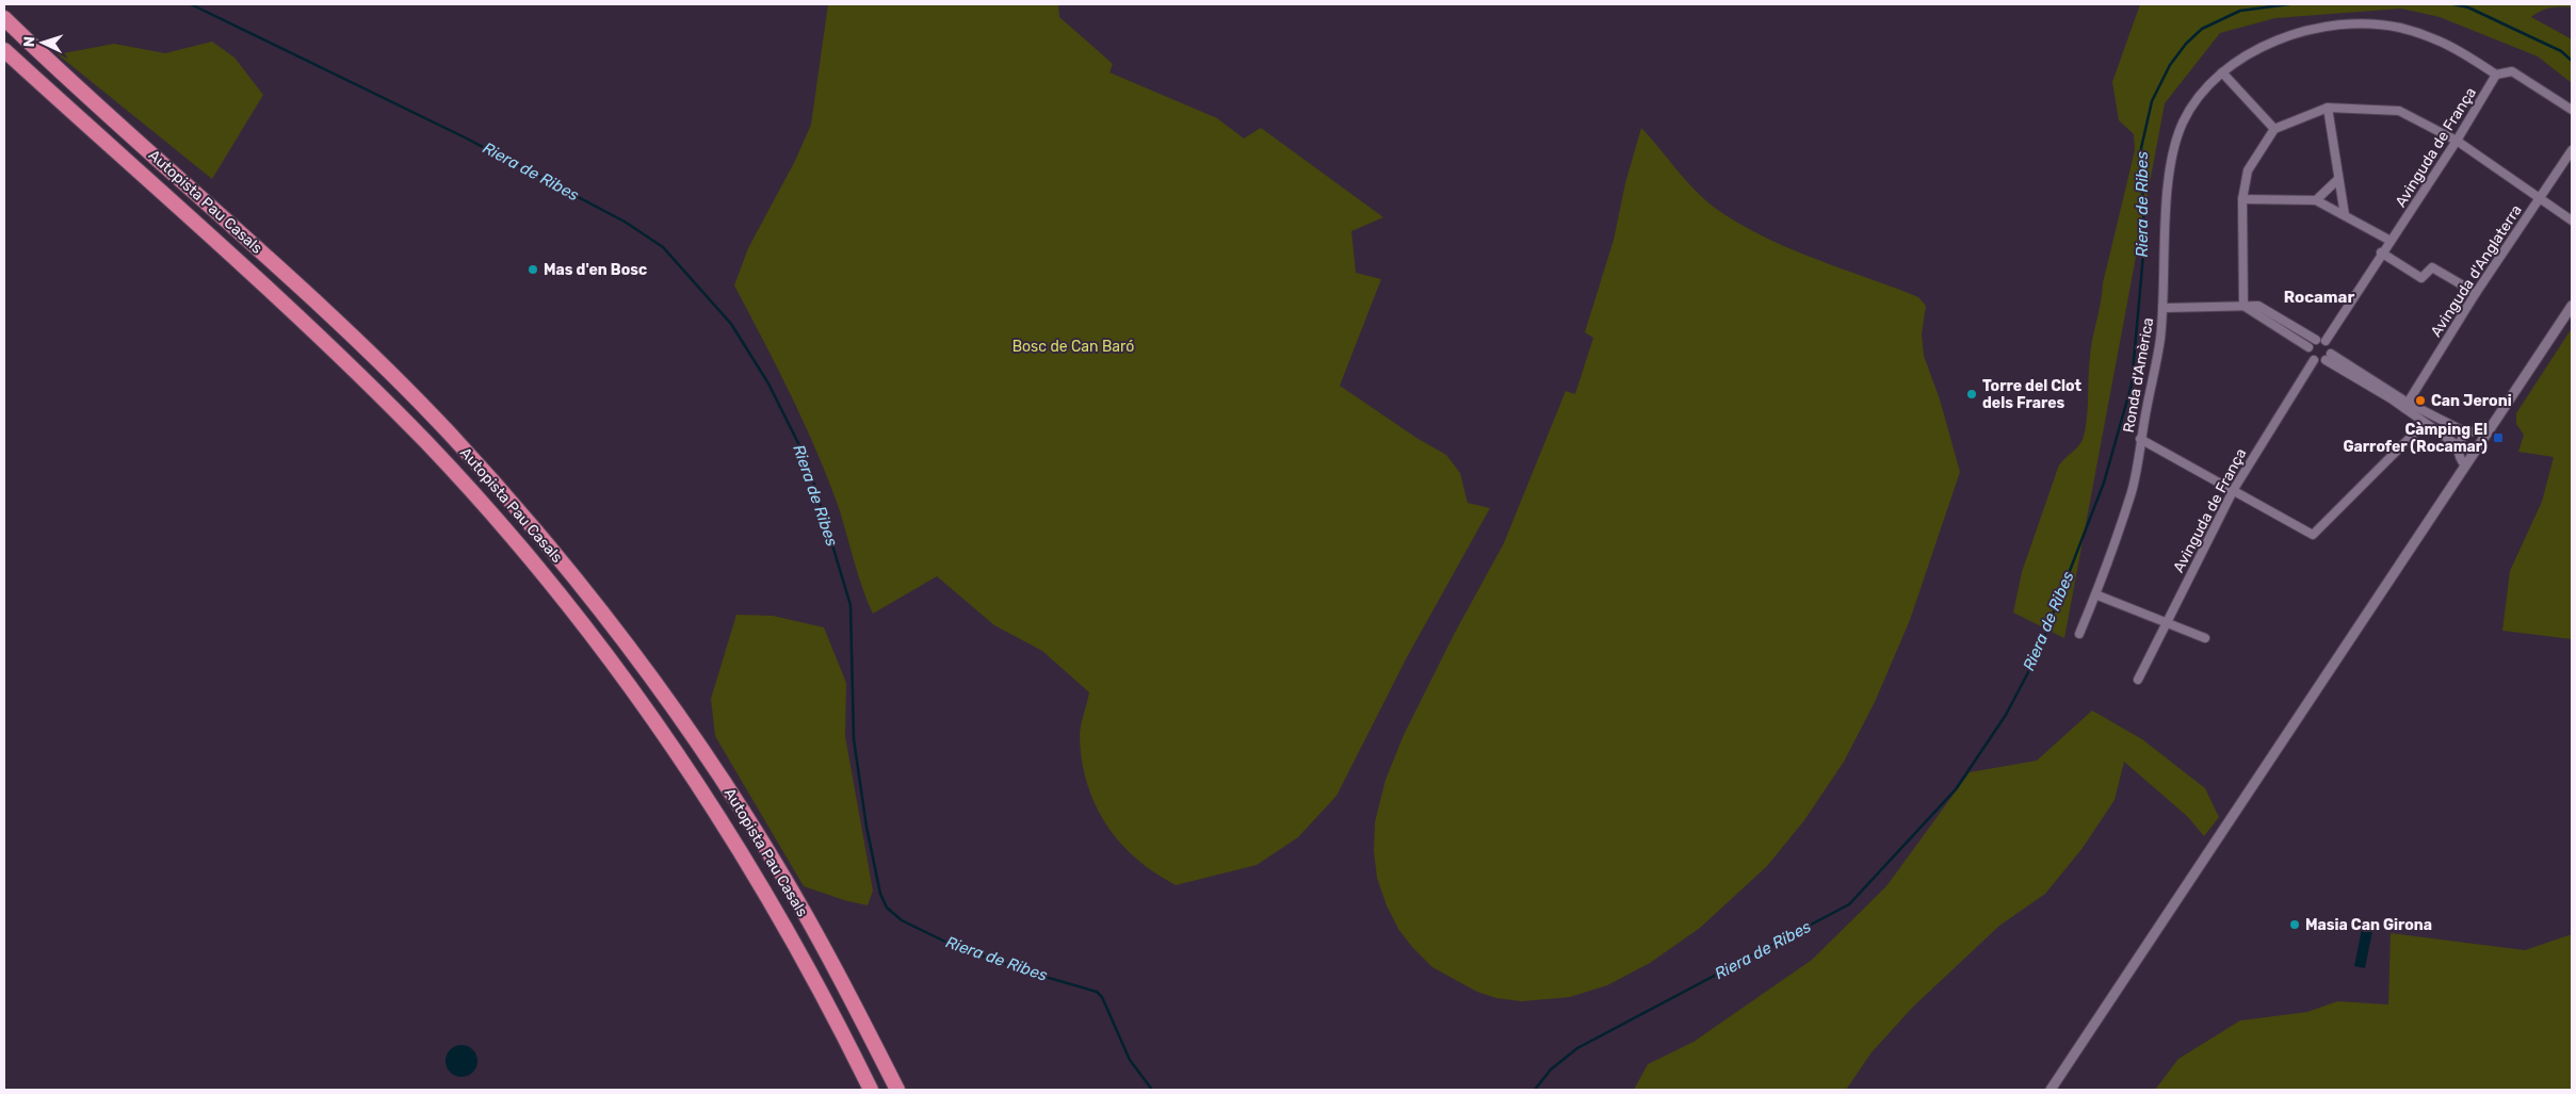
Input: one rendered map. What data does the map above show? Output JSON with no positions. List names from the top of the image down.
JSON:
{
  "streets": {
    "highway": ["Autopista Pau Casals"],
    "street": ["Avinguda de França", "Avinguda d'Anglaterra", "Ronda d'Amèrica"]
  },
  "crossings": [
    ["Avinguda de França", "Ronda d'Amèrica"]
  ],
  "districts": ["Rocamar"],
  "water": ["Riera de Ribes"],
  "parks": ["Bosc de Can Baró"],
  "places": {
    "other": [
      "Mas d'en Bosc",
      "Torre del Clot dels Frares",
      "Can Jeroni",
      "Masia Can Girona"
    ],
    "transit": ["Càmping El Garrofer (Rocamar)"]
  },
  "north": "left"
}
